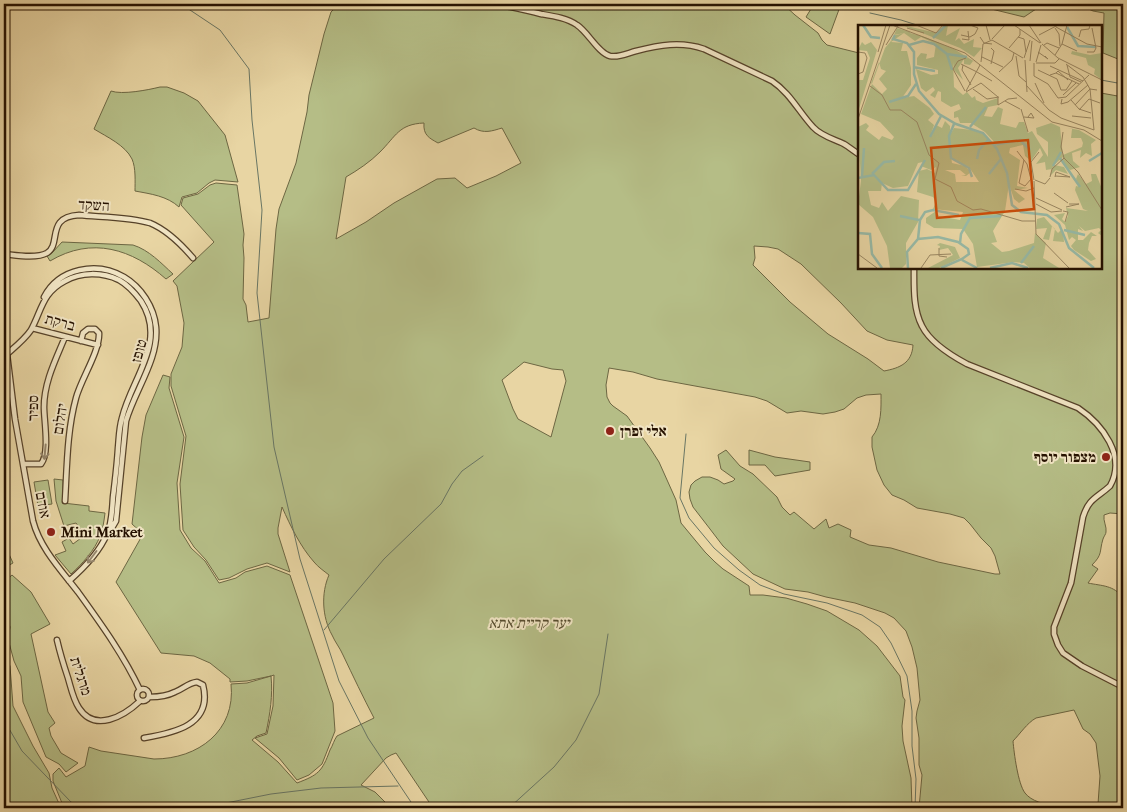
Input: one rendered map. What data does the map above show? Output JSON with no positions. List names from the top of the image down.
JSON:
{
  "streets": {
    "street": [
      "השקד",
      "ברקת",
      "טופז",
      "ספיר",
      "יהלום",
      "אודם",
      "מרגלית"
    ]
  },
  "crossings": [
    ["ברקת", "טופז"],
    ["ברקת", "ספיר"],
    ["טופז", "אודם"],
    ["ספיר", "אודם"],
    ["אודם", "מרגלית"]
  ],
  "one_way": ["ספיר"],
  "parks": ["יער קריית אתא"],
  "places": ["אלי זפרן", "מצפור יוסף", "Mini Market"]
}
